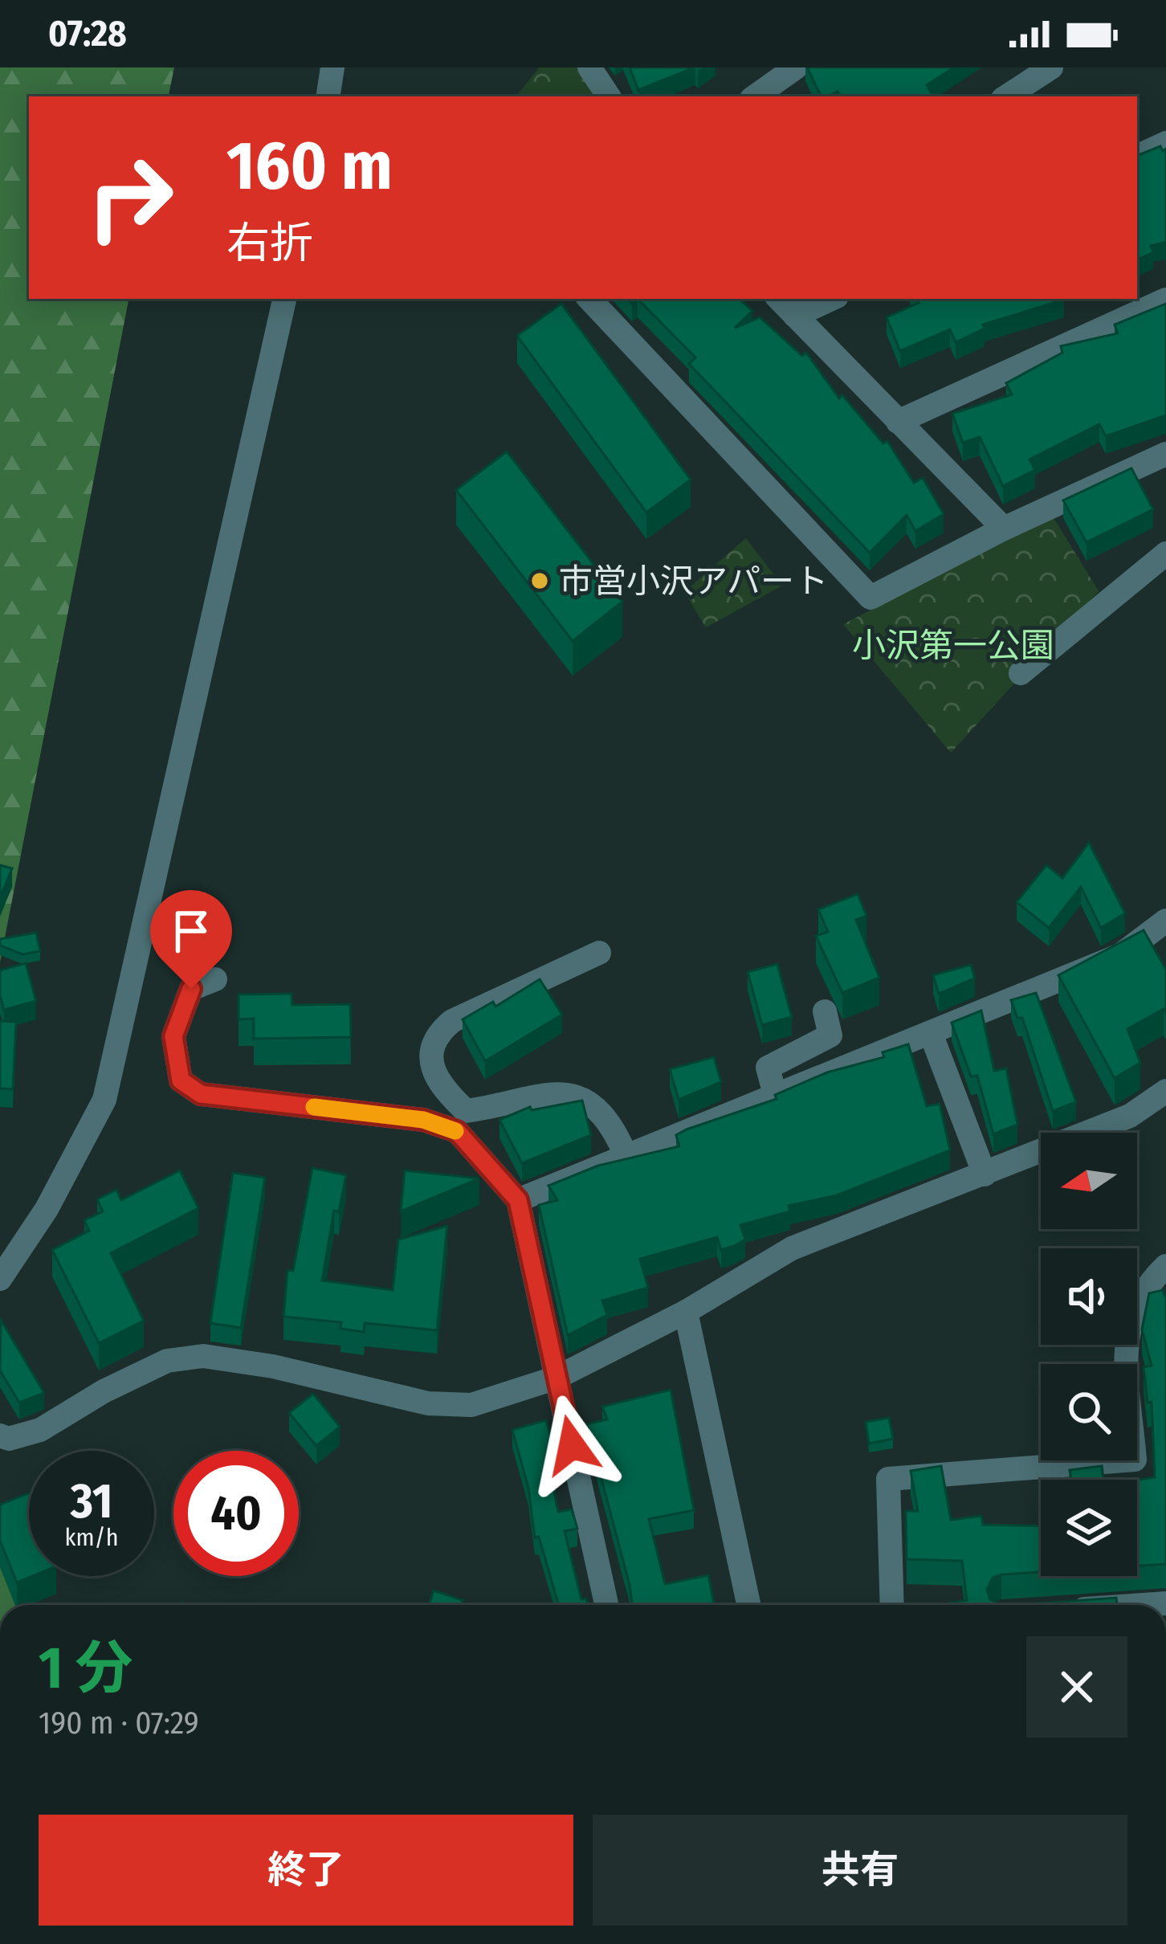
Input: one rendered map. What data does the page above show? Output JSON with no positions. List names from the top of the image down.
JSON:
{
  "parks": ["小沢第一公園"],
  "places": ["市営小沢アパート"],
  "north": "left",
  "page": {
    "status": "07:28",
    "turn": ["160 m", "右折"],
    "speed": "31 km/h",
    "limit": "40",
    "heading": ["1 分", "190 m · 07:29"],
    "buttons": ["終了", "共有"]
  }
}
